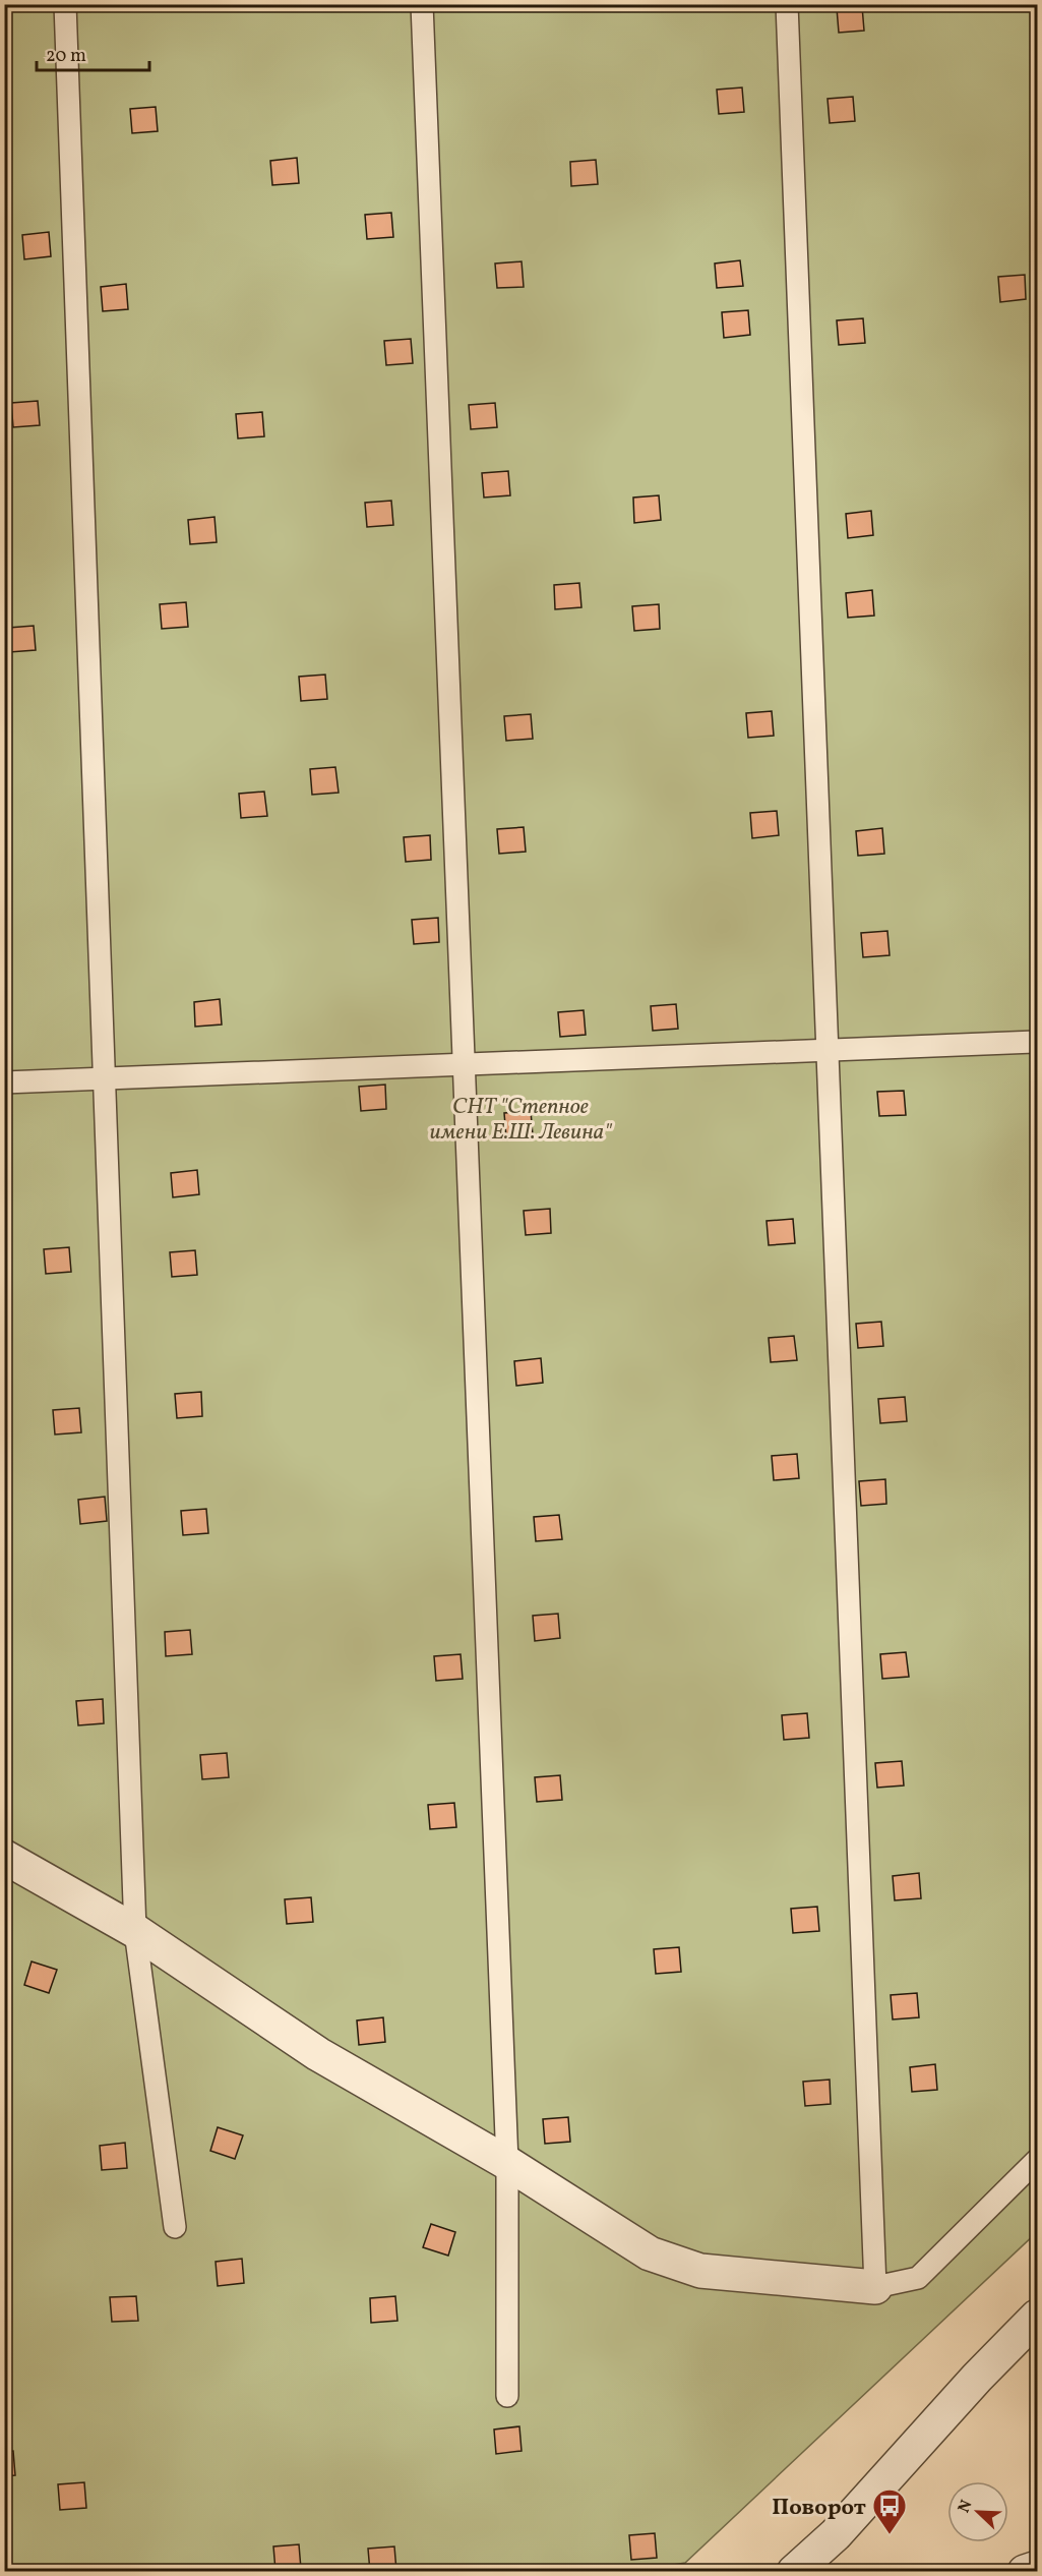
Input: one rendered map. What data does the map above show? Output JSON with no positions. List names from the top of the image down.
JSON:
{
  "parks": ["СНТ \"Степное имени Е.Ш. Левина\""],
  "places": {
    "bus stop": ["Поворот"]
  },
  "scale_bar": "20 m",
  "north": "top left"
}
